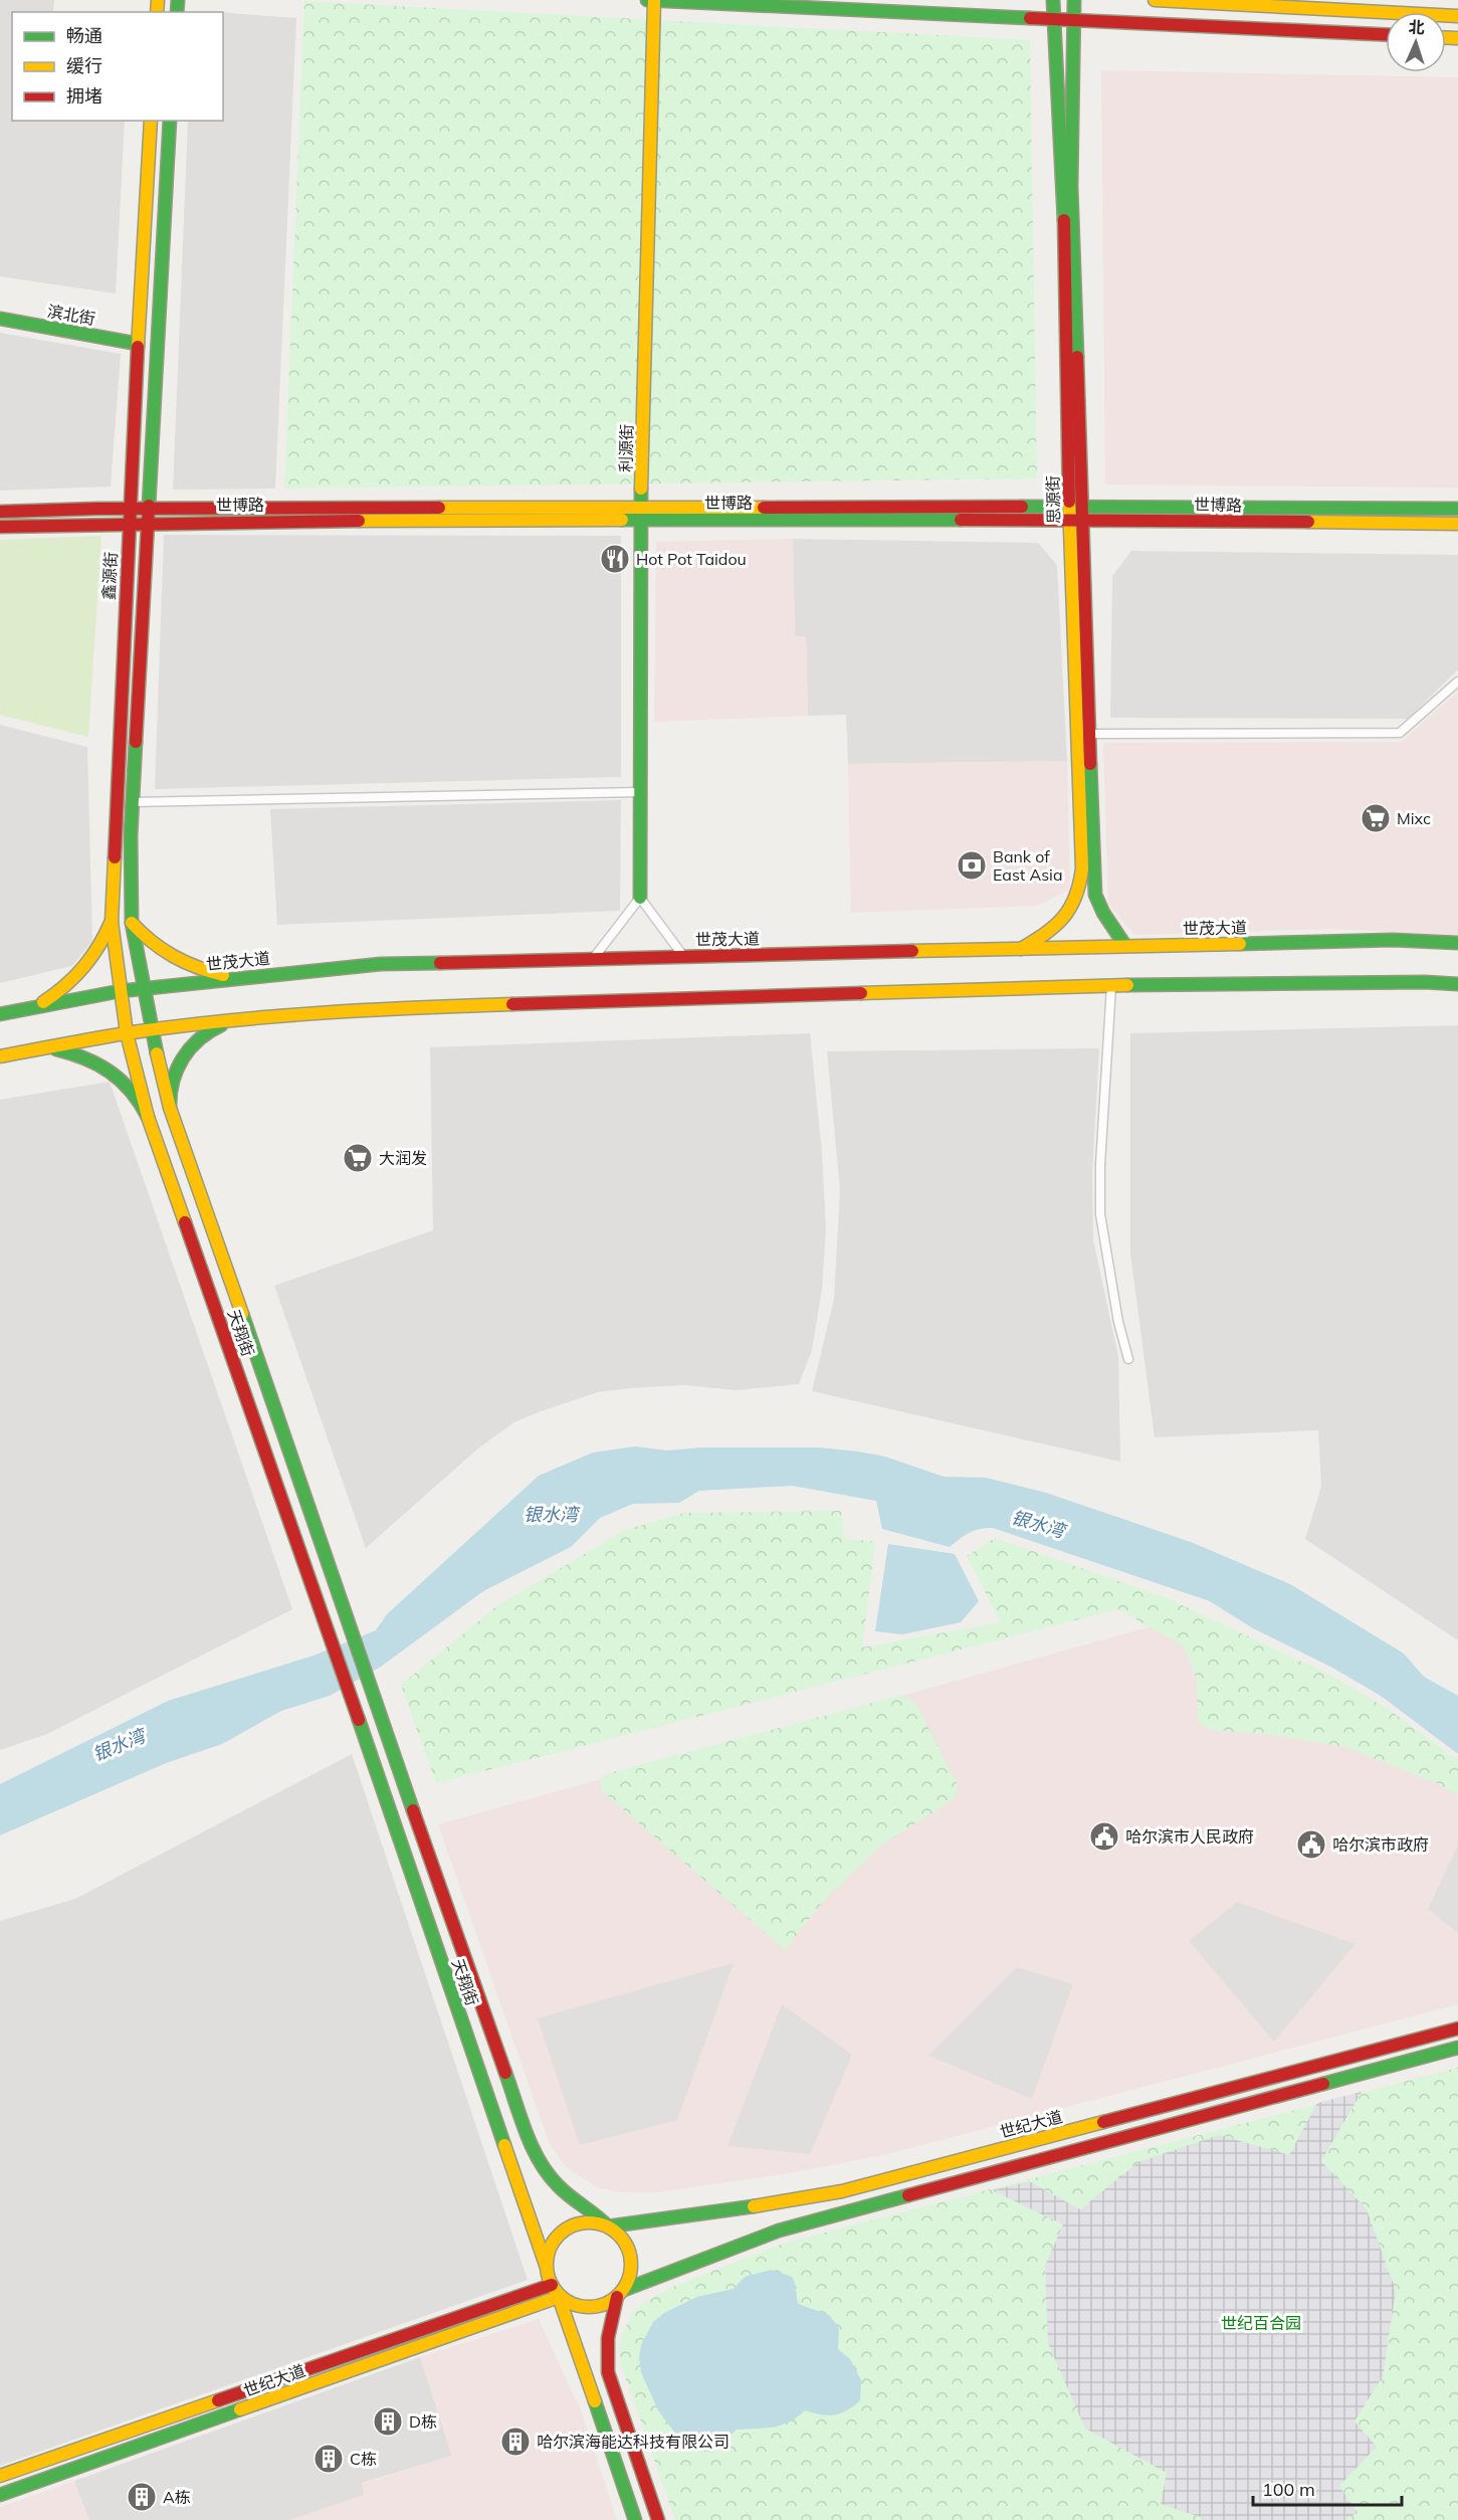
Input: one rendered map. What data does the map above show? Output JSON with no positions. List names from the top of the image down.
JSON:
{
  "streets": {
    "main road": [
      "滨北街",
      "利源街",
      "思源街",
      "世博路",
      "鑫源街",
      "世茂大道",
      "天翔街",
      "世纪大道"
    ]
  },
  "crossings": [
    ["滨北街", "鑫源街"],
    ["利源街", "世博路"],
    ["思源街", "世博路"],
    ["思源街", "世茂大道"],
    ["世博路", "鑫源街"],
    ["鑫源街", "世茂大道"],
    ["鑫源街", "天翔街"],
    ["天翔街", "世纪大道"]
  ],
  "water": ["银水湾"],
  "parks": ["世纪百合园"],
  "places": {
    "restaurant": ["Hot Pot Taidou"],
    "supermarket": ["Mixс", "大润发"],
    "bank": ["Bank of East Asia"],
    "public building": ["哈尔滨市人民政府", "哈尔滨市政府"],
    "building": [
      "D栋",
      "哈尔滨海能达科技有限公司",
      "C栋",
      "A栋"
    ]
  },
  "legend": ["畅通", "缓行", "拥堵"],
  "scale_bar": "100 m",
  "north": "top"
}
